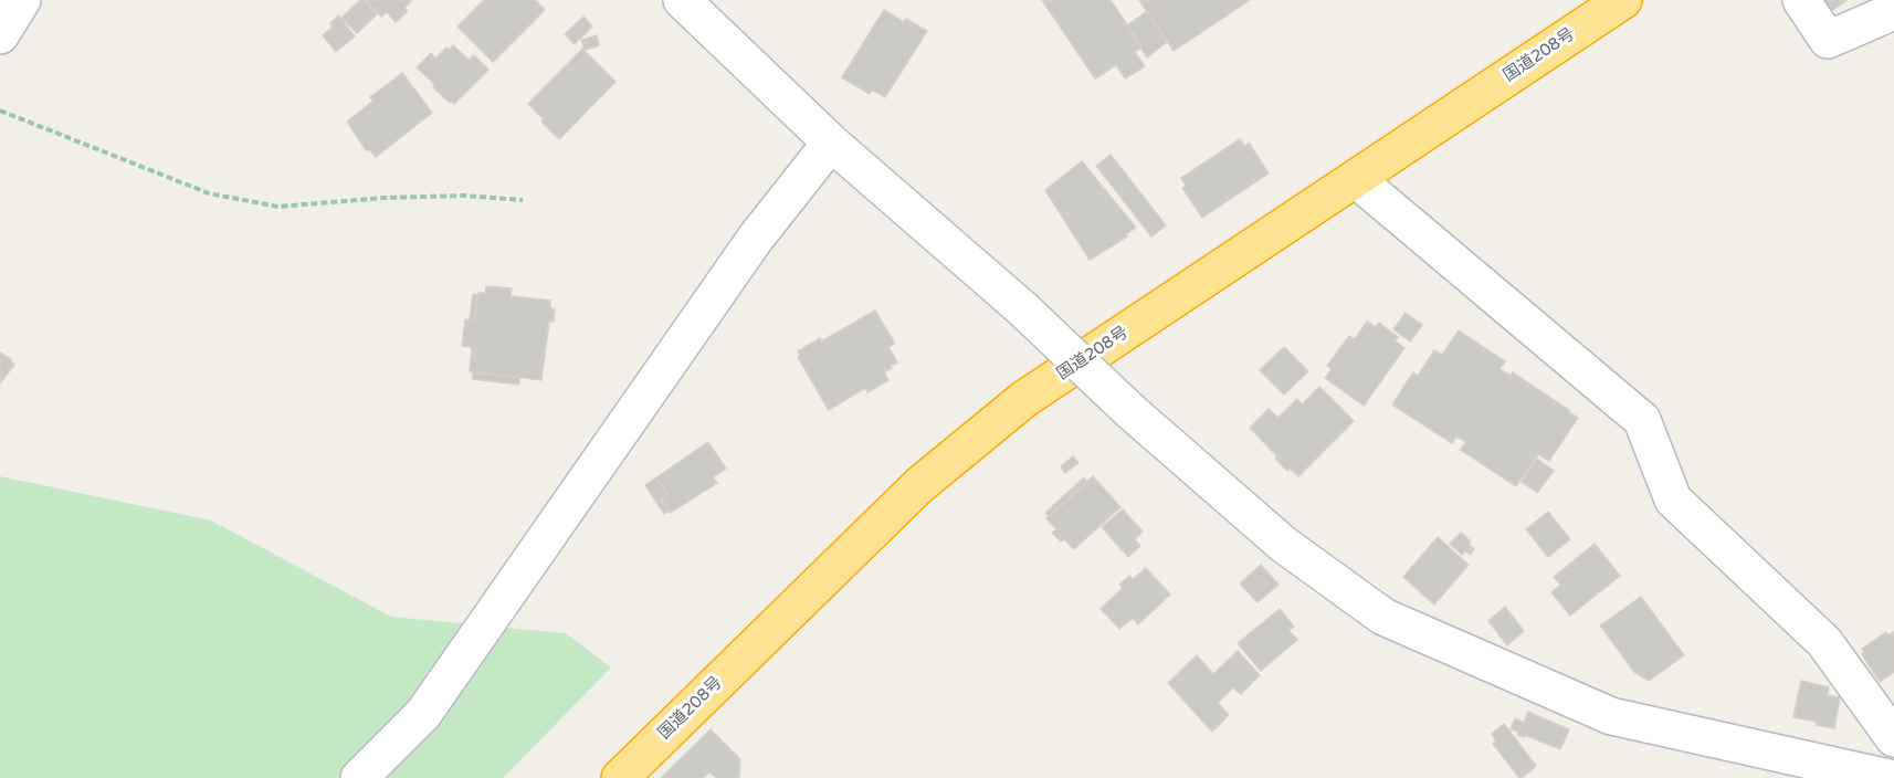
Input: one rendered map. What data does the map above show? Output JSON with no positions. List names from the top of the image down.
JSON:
{
  "streets": {
    "highway": ["国道208号"]
  }
}
